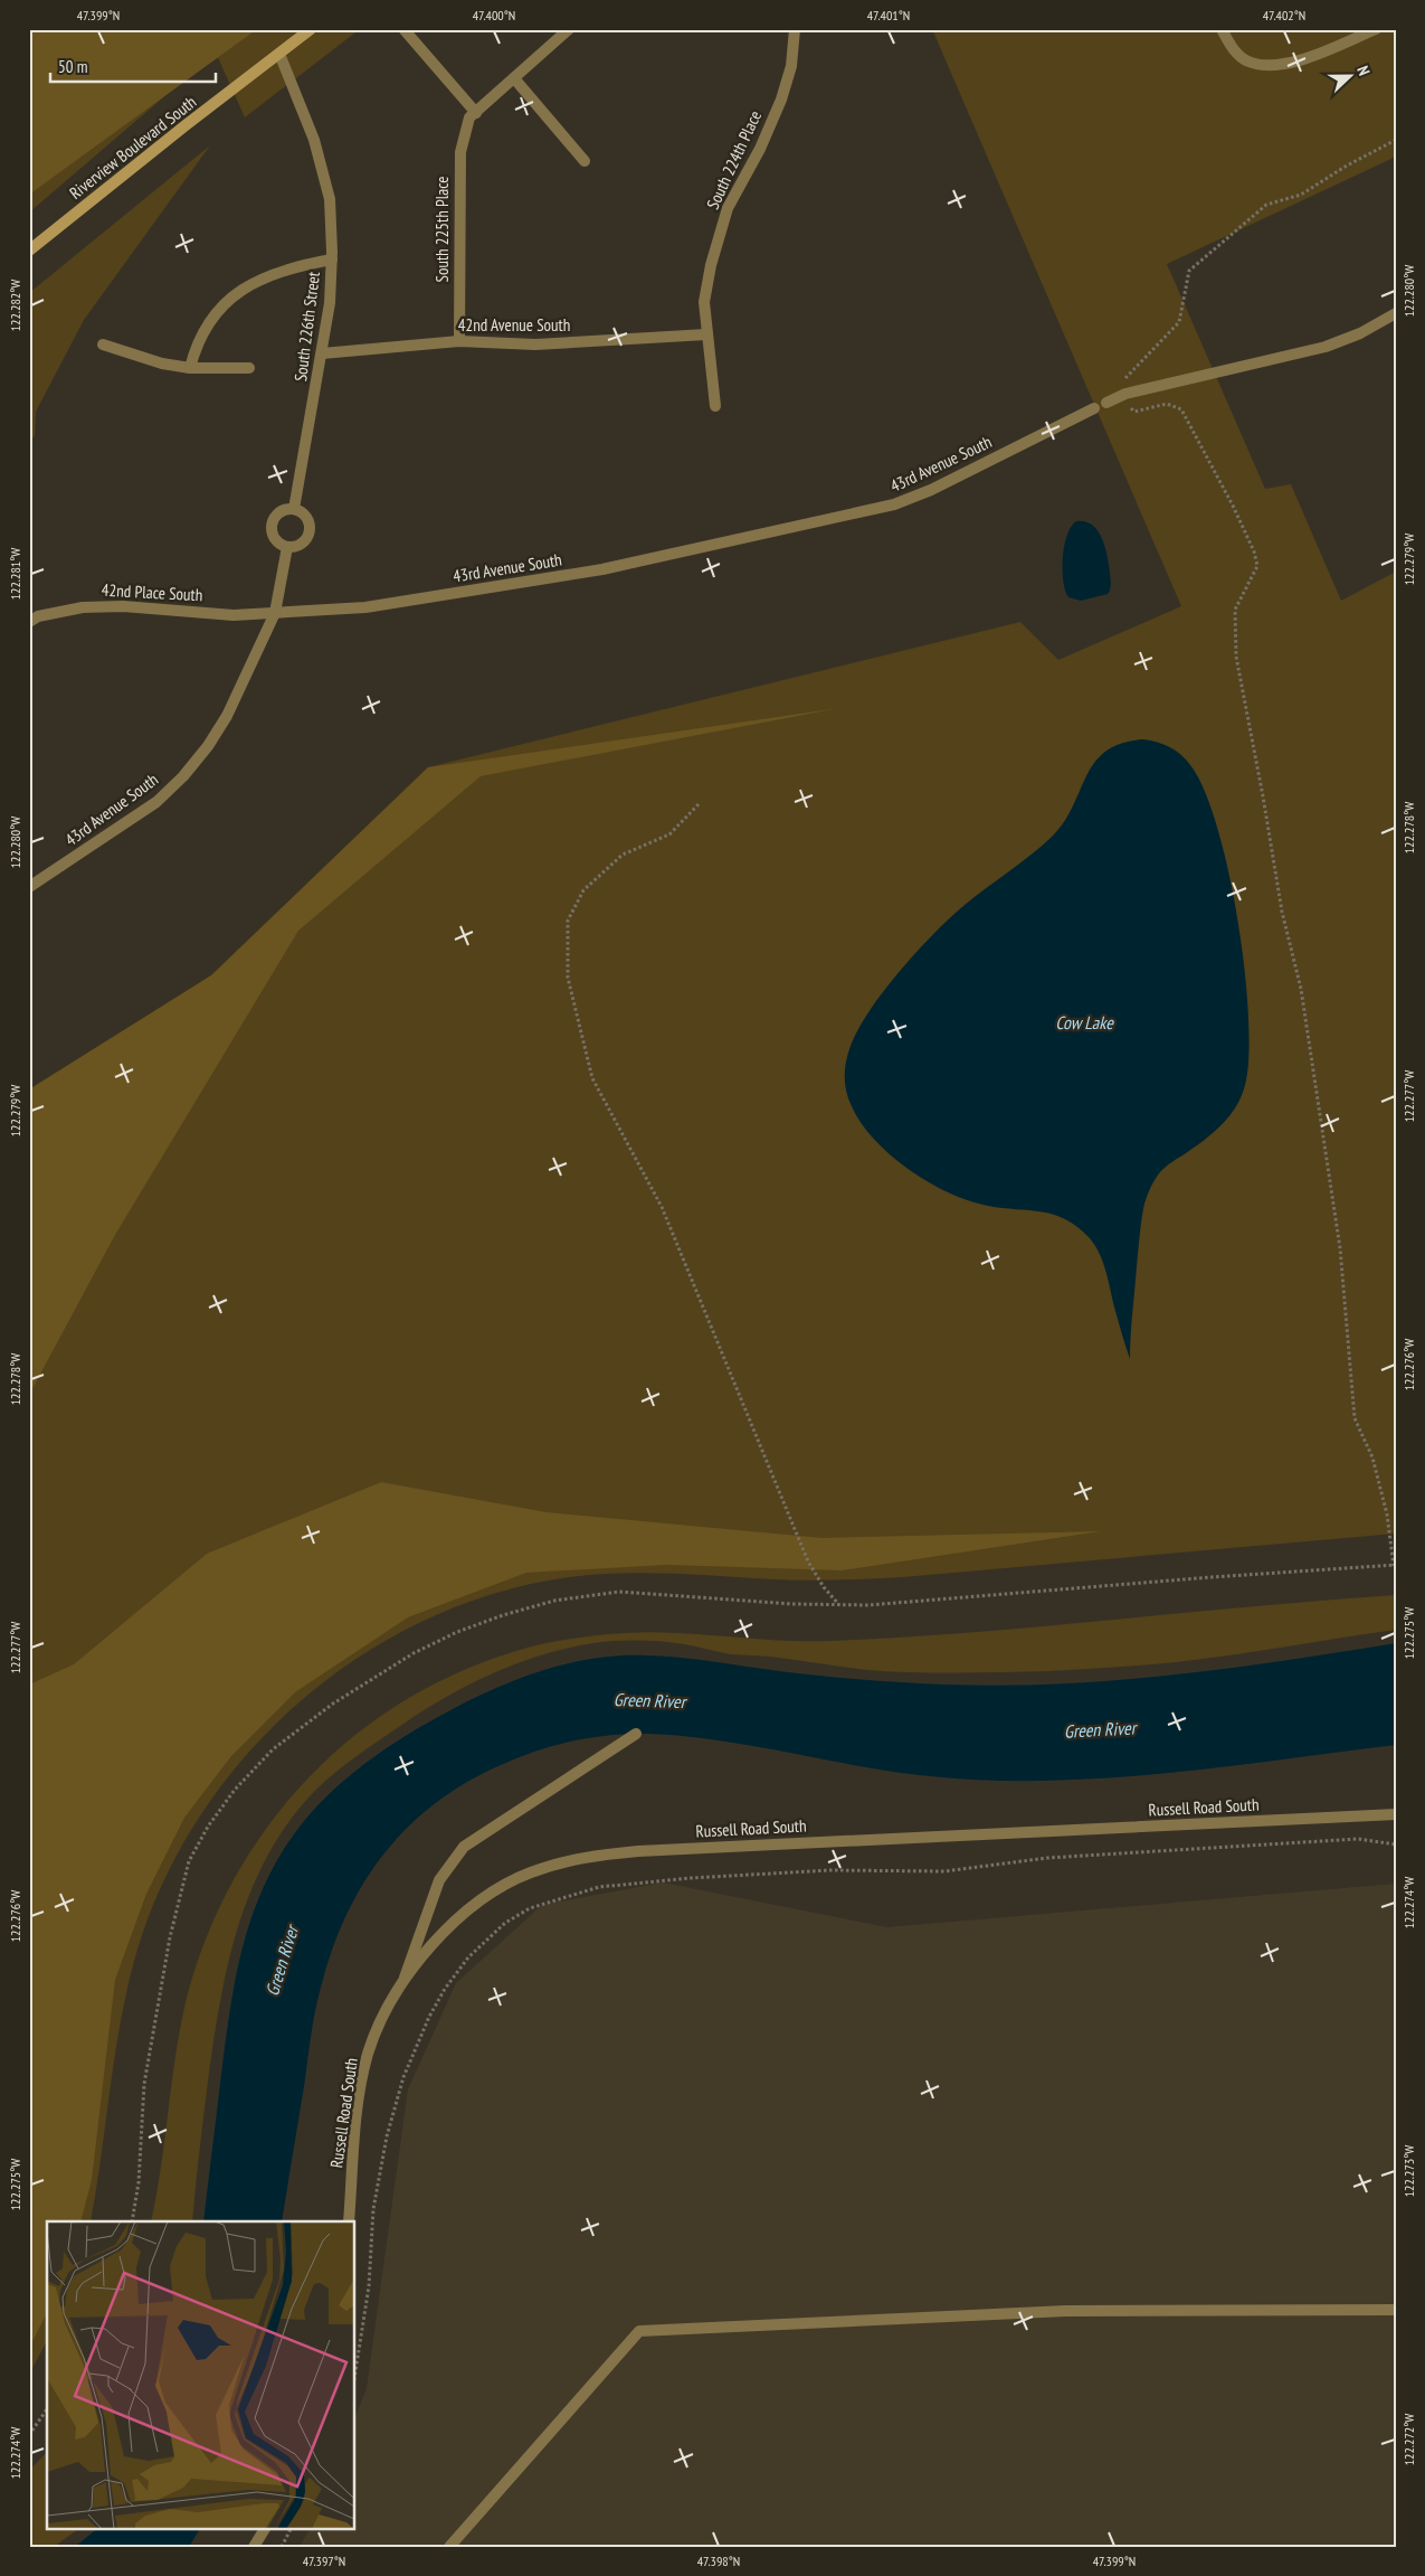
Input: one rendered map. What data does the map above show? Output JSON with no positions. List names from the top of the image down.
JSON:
{
  "streets": {
    "street": [
      "Riverview Boulevard South",
      "South 224th Place",
      "South 225th Place",
      "42nd Avenue South",
      "South 226th Street",
      "43rd Avenue South",
      "42nd Place South",
      "Russell Road South"
    ]
  },
  "crossings": [
    ["Riverview Boulevard South", "South 226th Street"],
    ["South 224th Place", "42nd Avenue South"],
    ["South 225th Place", "42nd Avenue South"],
    ["42nd Avenue South", "South 226th Street"],
    ["43rd Avenue South", "42nd Place South"]
  ],
  "water": ["Cow Lake", "Green River"],
  "scale_bar": "50 m",
  "north": "right",
  "coordinates": [
    "47.399°N",
    "47.400°N",
    "47.401°N",
    "47.402°N",
    "122.280°W",
    "122.282°W",
    "122.279°W",
    "122.281°W",
    "122.278°W",
    "122.277°W",
    "122.276°W",
    "122.275°W",
    "122.274°W",
    "122.273°W",
    "122.272°W",
    "47.397°N",
    "47.398°N"
  ]
}
